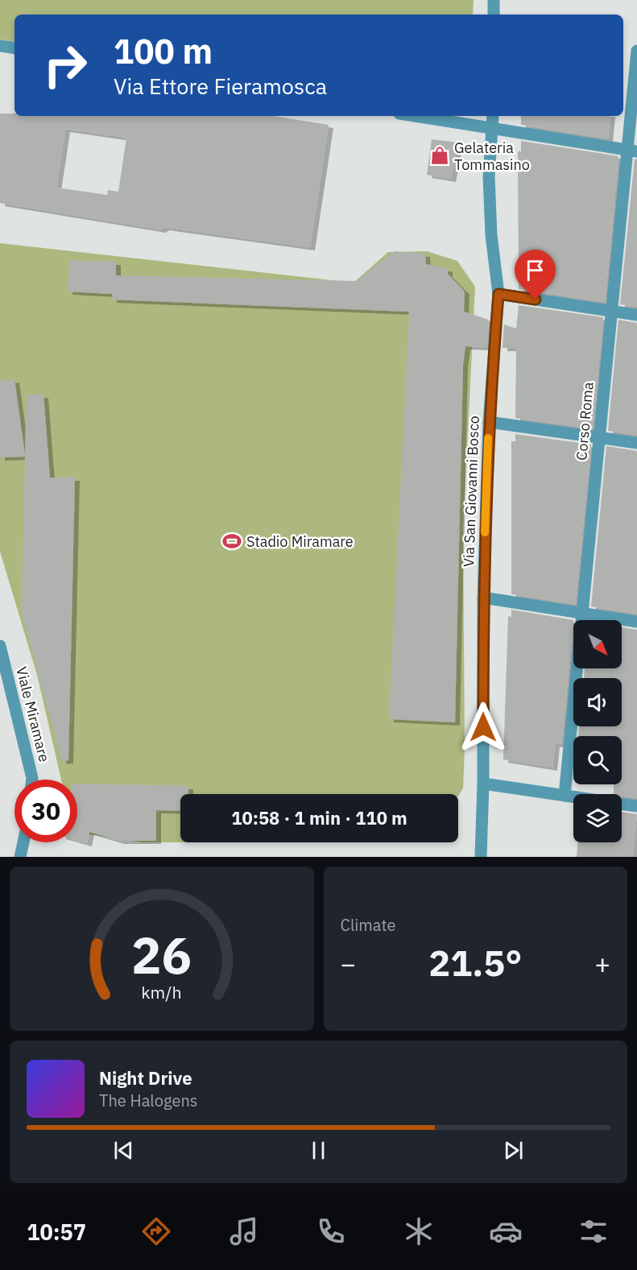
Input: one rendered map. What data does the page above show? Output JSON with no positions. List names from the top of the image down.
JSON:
{
  "streets": {
    "street": ["Corso Roma", "Via San Giovanni Bosco", "Viale Miramare"]
  },
  "places": {
    "shop": ["Gelateria Tommasino"],
    "sports": ["Stadio Miramare"]
  },
  "north": "bottom right",
  "page": {
    "turn": ["100 m", "Via Ettore Fieramosca"],
    "limit": "30",
    "trip": "10:58 · 1 min · 110 m",
    "tile": "Climate",
    "heat": ["−", "21.5°", "+"],
    "song": ["Night Drive", "The Halogens"],
    "tabs": "10:57",
    "gauge": ["26", "km/h"]
  }
}
